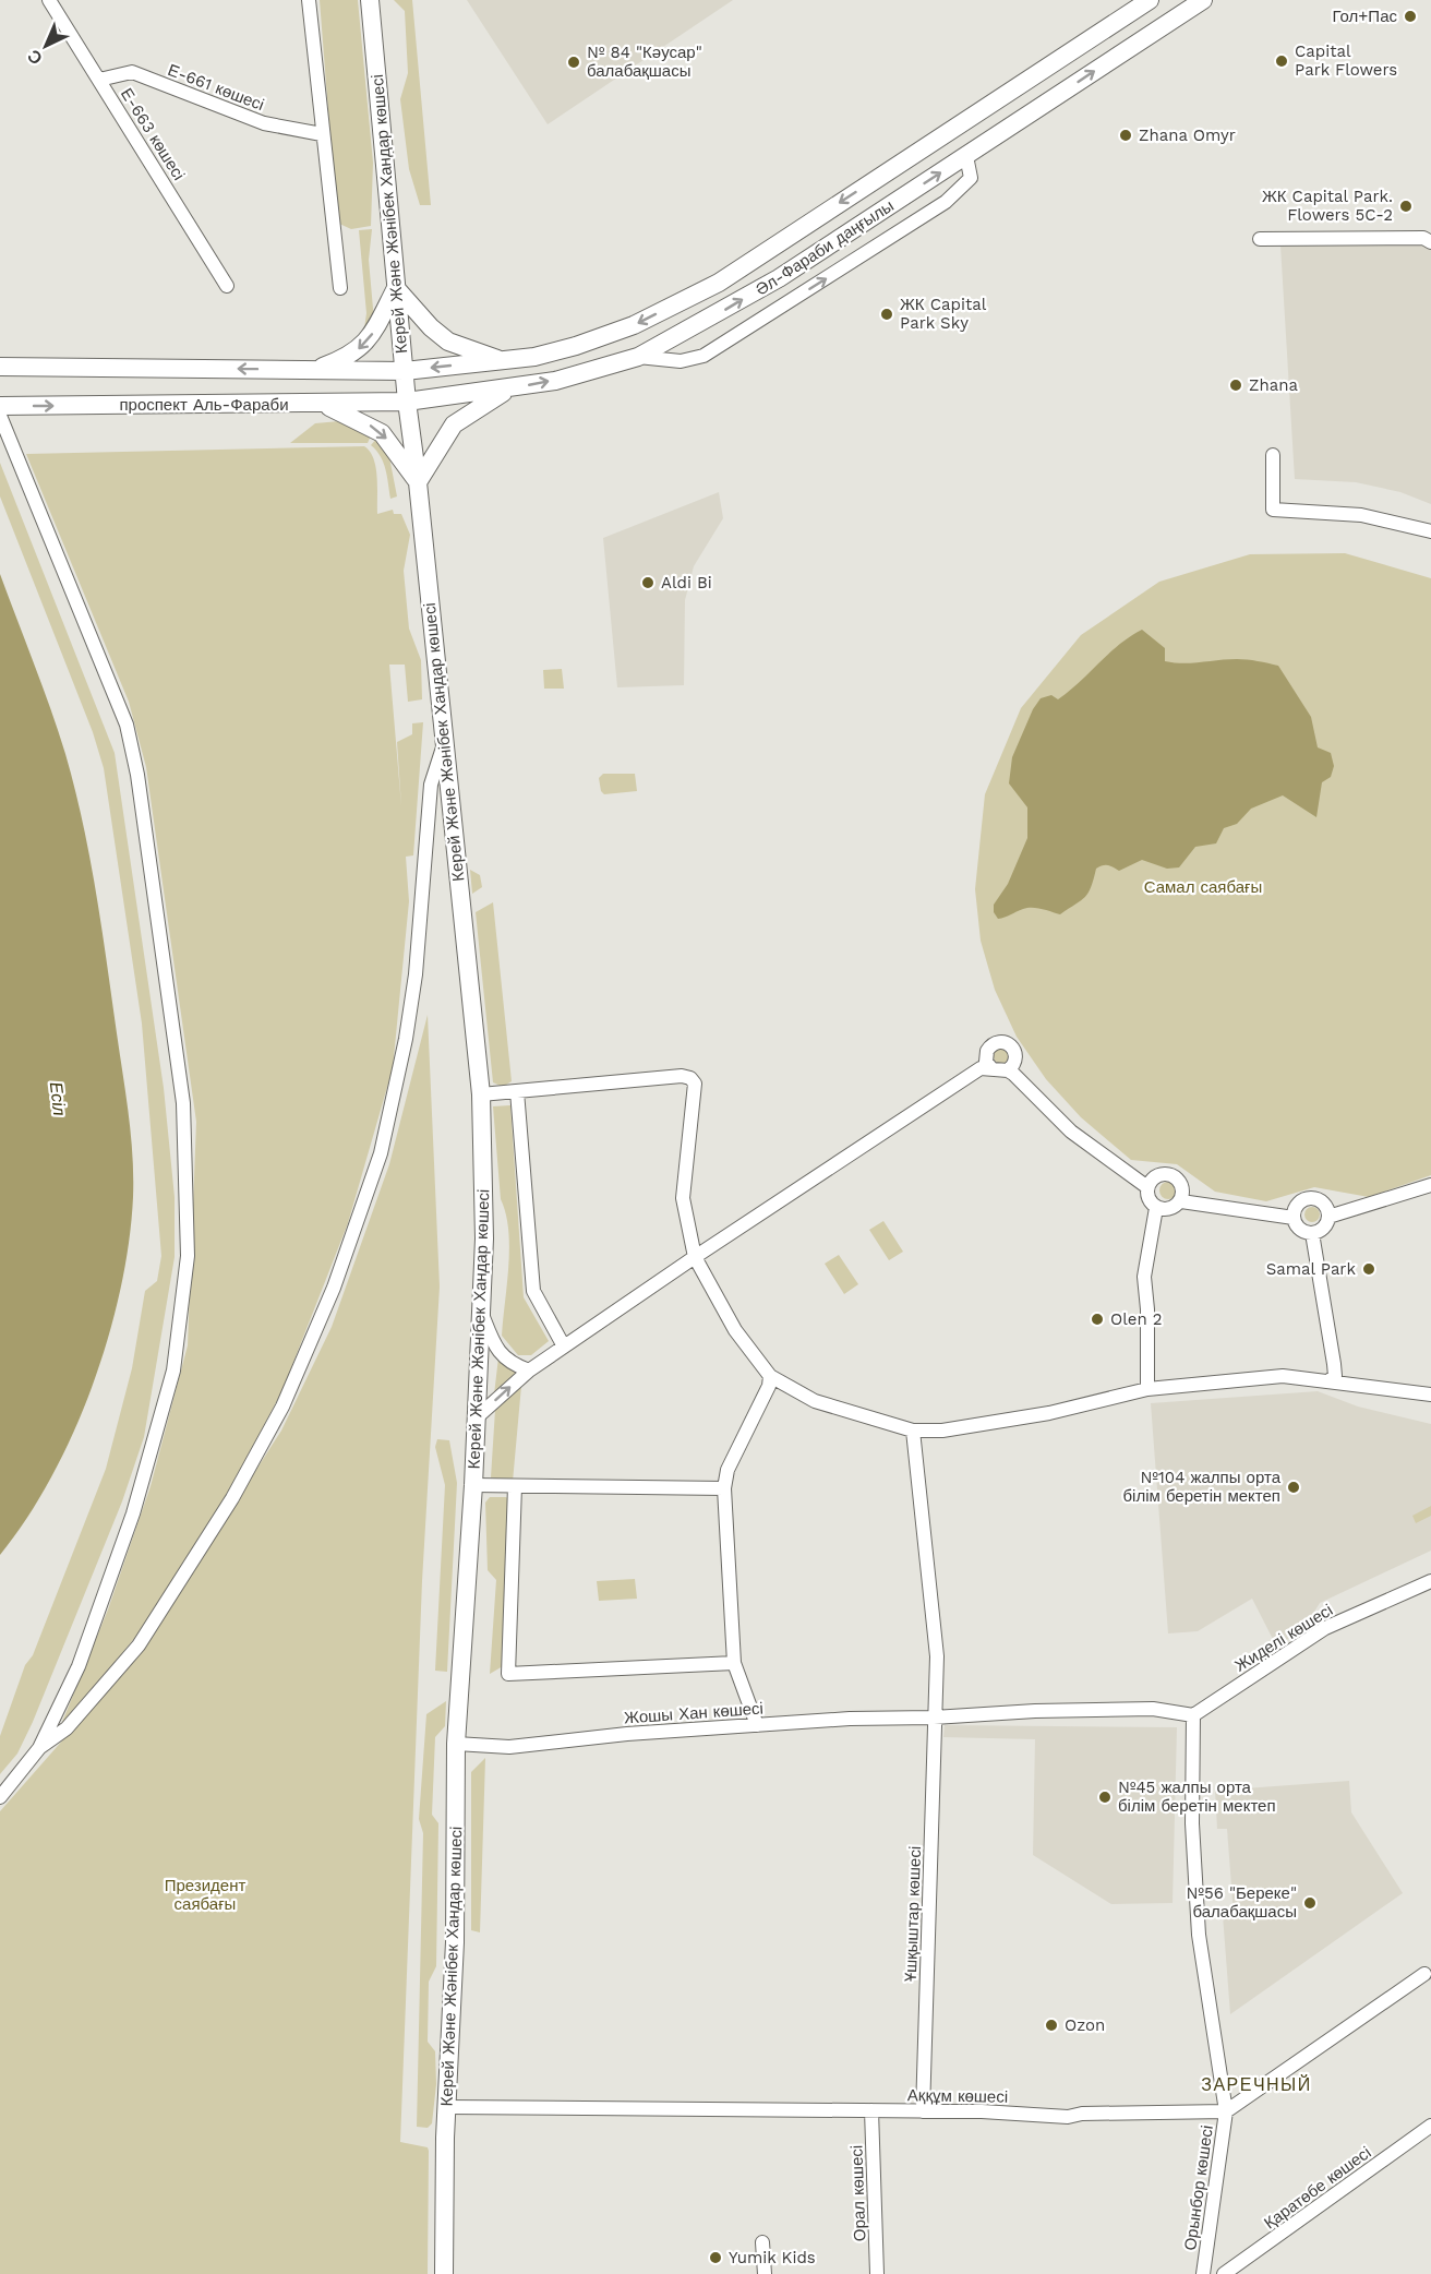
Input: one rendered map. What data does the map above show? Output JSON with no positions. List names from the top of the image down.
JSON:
{
  "streets": {
    "main road": ["Керей Және Жәнібек Хандар көшесі", "Әл-Фараби даңғылы", "проспект Аль-Фараби"],
    "street": [
      "Е-661 көшесі",
      "Е-663 көшесі",
      "Жиделі көшесі",
      "Жошы Хан көшесі",
      "Ұшқыштар көшесі",
      "Аққұм көшесі",
      "Орынбор көшесі",
      "Қаратөбе көшесі",
      "Орал көшесі"
    ]
  },
  "crossings": [
    ["Е-661 көшесі", "Е-663 көшесі"],
    ["Керей Және Жәнібек Хандар көшесі", "Әл-Фараби даңғылы"],
    ["Керей Және Жәнібек Хандар көшесі", "проспект Аль-Фараби"],
    ["Керей Және Жәнібек Хандар көшесі", "Жошы Хан көшесі"],
    ["Керей Және Жәнібек Хандар көшесі", "Аққұм көшесі"],
    ["Әл-Фараби даңғылы", "проспект Аль-Фараби"],
    ["Жиделі көшесі", "Жошы Хан көшесі"],
    ["Жиделі көшесі", "Орынбор көшесі"],
    ["Жошы Хан көшесі", "Ұшқыштар көшесі"],
    ["Жошы Хан көшесі", "Орынбор көшесі"],
    ["Ұшқыштар көшесі", "Аққұм көшесі"],
    ["Аққұм көшесі", "Орынбор көшесі"],
    ["Аққұм көшесі", "Орал көшесі"]
  ],
  "districts": ["ЗАРЕЧНЫЙ"],
  "water": ["Есіл"],
  "parks": ["Самал саябағы", "Президент саябағы"],
  "places": [
    "Гол+Пас",
    "Capital Park Flowers",
    "№ 84 \"Кәусар\" балабақшасы",
    "Zhana Omyr",
    "ЖК Capital Park. Flowers 5C-2",
    "ЖК Capital Park Sky",
    "Zhana",
    "Aldi Bi",
    "Samal Park",
    "Olen 2",
    "№104 жалпы орта білім беретін мектеп",
    "№45 жалпы орта білім беретін мектеп",
    "№56 \"Береке\" балабақшасы",
    "Ozon",
    "Yumik Kids"
  ],
  "north": "bottom left"
}
